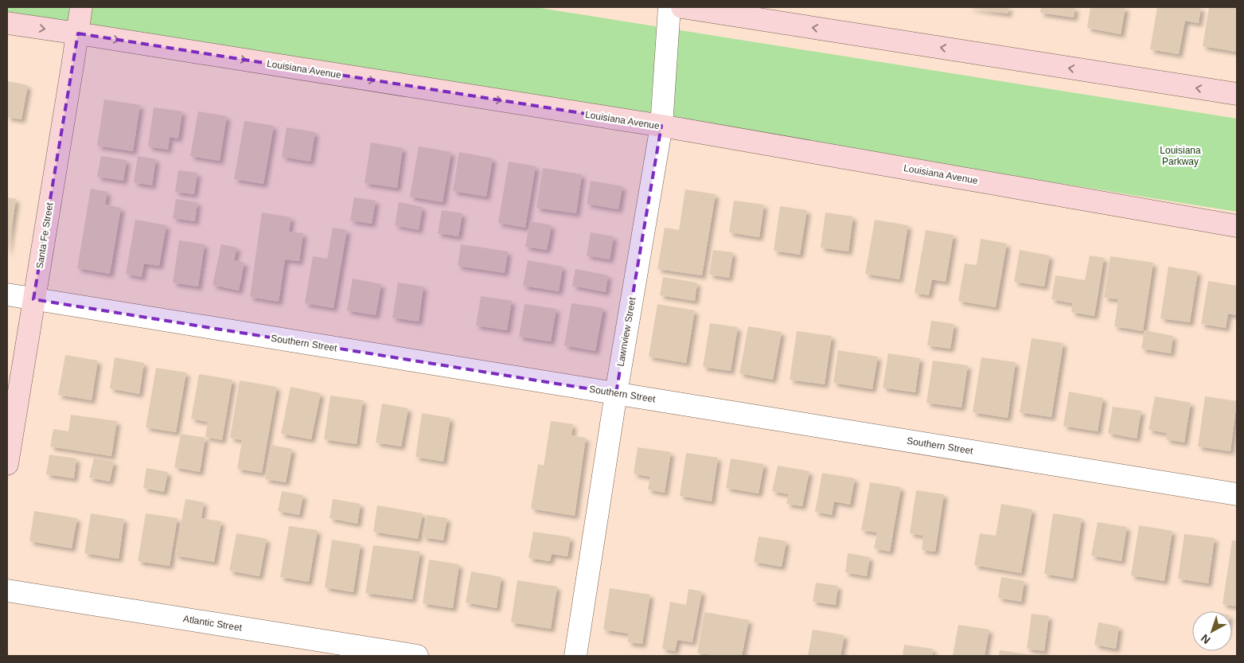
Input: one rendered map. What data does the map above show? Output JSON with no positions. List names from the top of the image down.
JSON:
{
  "streets": {
    "main road": ["Louisiana Avenue", "Santa Fe Street"],
    "street": ["Lawnview Street", "Southern Street", "Atlantic Street"]
  },
  "crossings": [
    ["Louisiana Avenue", "Santa Fe Street"],
    ["Louisiana Avenue", "Lawnview Street"],
    ["Santa Fe Street", "Southern Street"],
    ["Lawnview Street", "Southern Street"]
  ],
  "one_way": ["Louisiana Avenue"],
  "parks": ["Louisiana Parkway"],
  "north": "bottom left"
}
